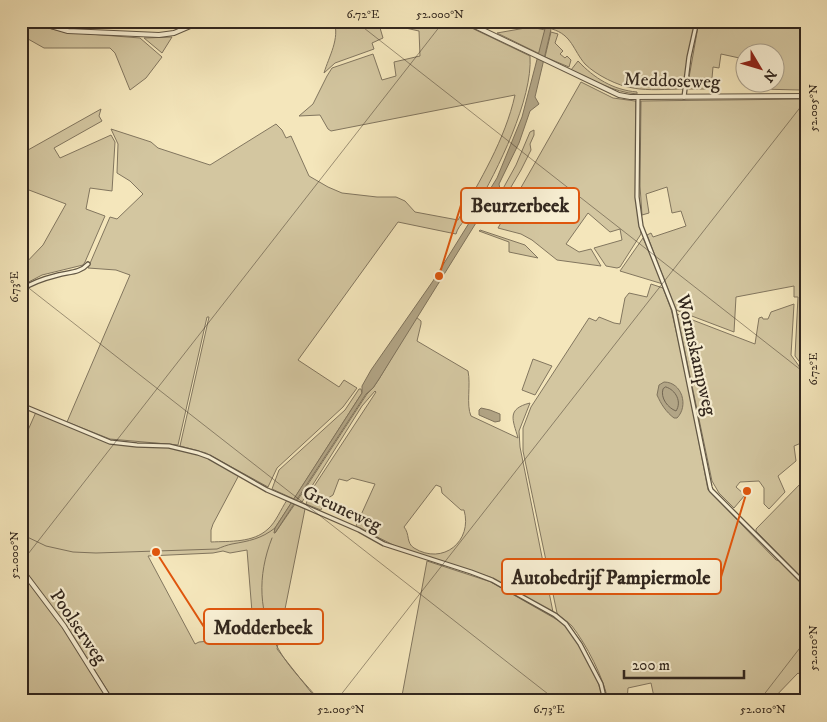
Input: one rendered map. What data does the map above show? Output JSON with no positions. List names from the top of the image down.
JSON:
{
  "streets": {
    "street": [
      "Meddoseweg",
      "Wormskampweg",
      "Greuneweg",
      "Poolserweg"
    ]
  },
  "crossings": [
    ["Meddoseweg", "Wormskampweg"]
  ],
  "places": ["Beurzerbeek", "Autobedrijf Pampiermole", "Modderbeek"],
  "scale_bar": "200 m",
  "north": "bottom right",
  "coordinates": [
    "6.72°E",
    "52.000°N",
    "52.005°N",
    "6.73°E",
    "52.010°N"
  ]
}
